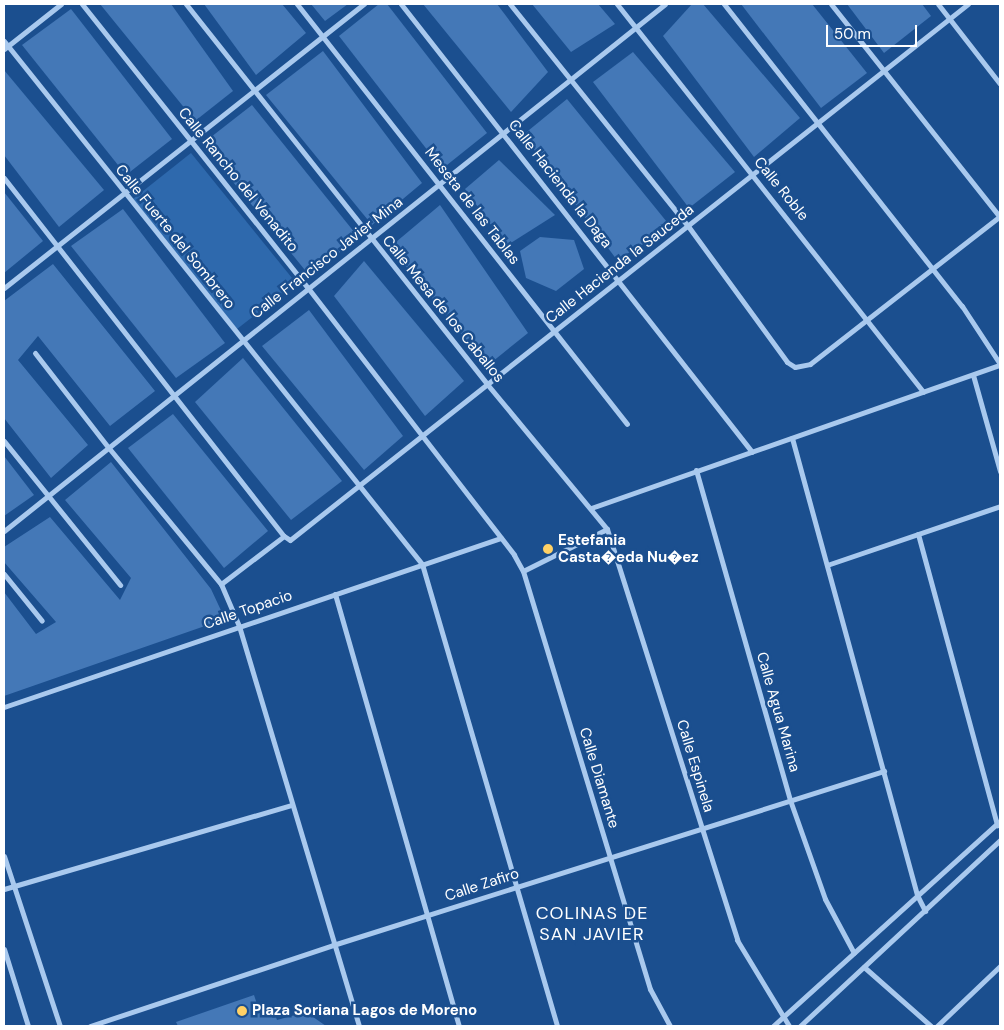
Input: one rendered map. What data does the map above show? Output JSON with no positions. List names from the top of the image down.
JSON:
{
  "streets": {
    "street": [
      "Calle Rancho del Venadito",
      "Calle Hacienda la Daga",
      "Calle Roble",
      "Meseta de las Tablas",
      "Calle Fuerte del Sombrero",
      "Calle Francisco Javier Mina",
      "Calle Hacienda la Sauceda",
      "Calle Mesa de los Caballos",
      "Calle Topacio",
      "Calle Agua Marina",
      "Calle Espinela",
      "Calle Diamante",
      "Calle Zafiro"
    ]
  },
  "crossings": [
    ["Calle Rancho del Venadito", "Calle Francisco Javier Mina"],
    ["Calle Rancho del Venadito", "Calle Hacienda la Sauceda"],
    ["Calle Rancho del Venadito", "Calle Topacio"],
    ["Calle Rancho del Venadito", "Calle Diamante"],
    ["Calle Hacienda la Daga", "Calle Francisco Javier Mina"],
    ["Calle Hacienda la Daga", "Calle Hacienda la Sauceda"],
    ["Calle Roble", "Calle Francisco Javier Mina"],
    ["Calle Roble", "Calle Hacienda la Sauceda"],
    ["Meseta de las Tablas", "Calle Francisco Javier Mina"],
    ["Meseta de las Tablas", "Calle Hacienda la Sauceda"],
    ["Calle Fuerte del Sombrero", "Calle Francisco Javier Mina"],
    ["Calle Fuerte del Sombrero", "Calle Hacienda la Sauceda"],
    ["Calle Fuerte del Sombrero", "Calle Topacio"],
    ["Calle Francisco Javier Mina", "Calle Mesa de los Caballos"],
    ["Calle Hacienda la Sauceda", "Calle Mesa de los Caballos"],
    ["Calle Mesa de los Caballos", "Calle Espinela"],
    ["Calle Topacio", "Calle Diamante"],
    ["Calle Agua Marina", "Calle Zafiro"],
    ["Calle Espinela", "Calle Zafiro"],
    ["Calle Diamante", "Calle Zafiro"]
  ],
  "districts": ["COLINAS DE SAN JAVIER"],
  "places": ["Estefania Casta�eda Nu�ez", "Plaza Soriana Lagos de Moreno"],
  "scale_bar": "50 m"
}
